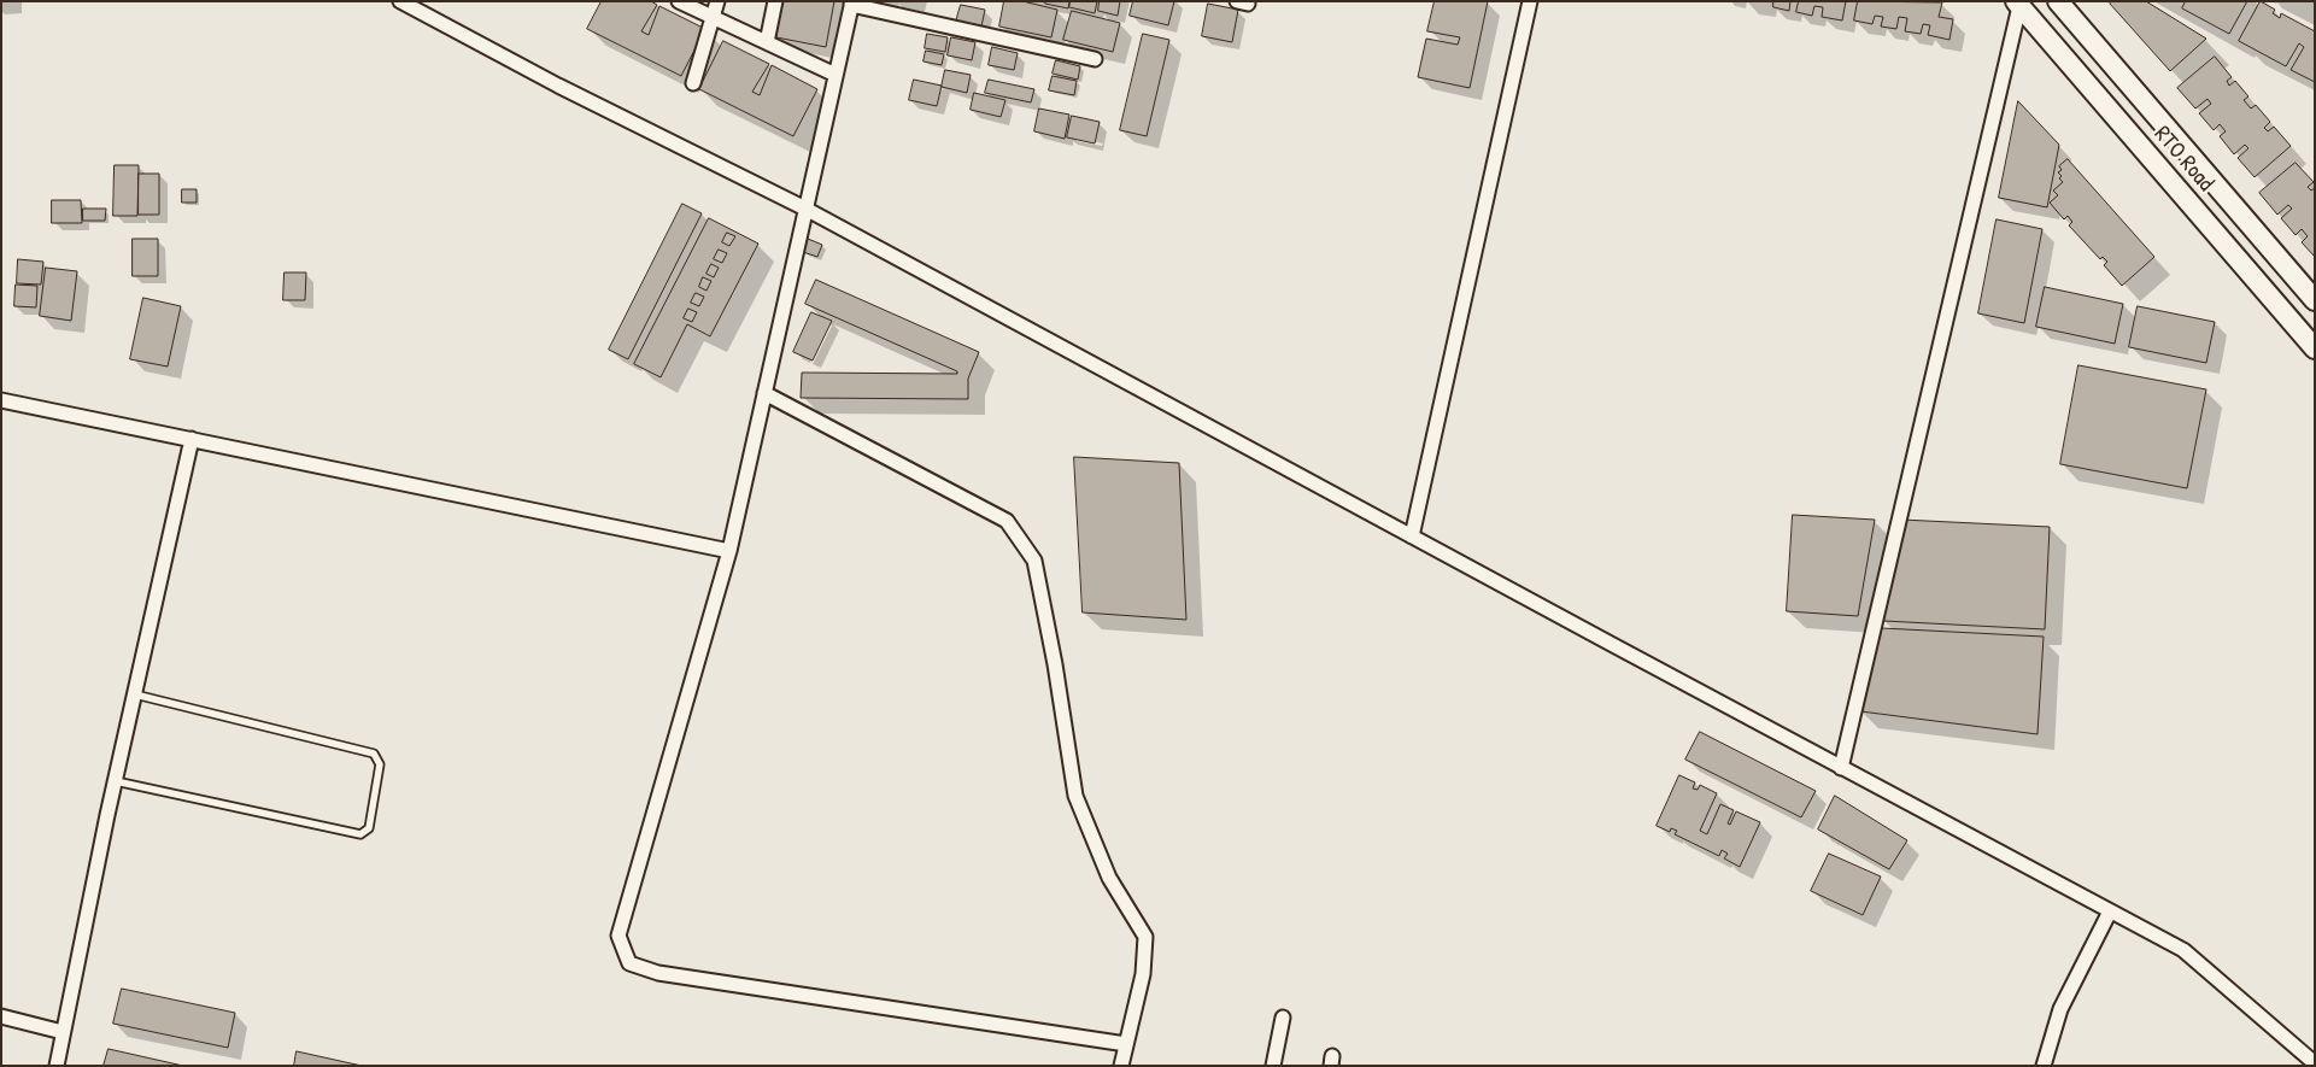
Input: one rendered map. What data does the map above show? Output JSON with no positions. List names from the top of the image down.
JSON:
{
  "streets": {
    "street": ["RTO Road"]
  }
}
